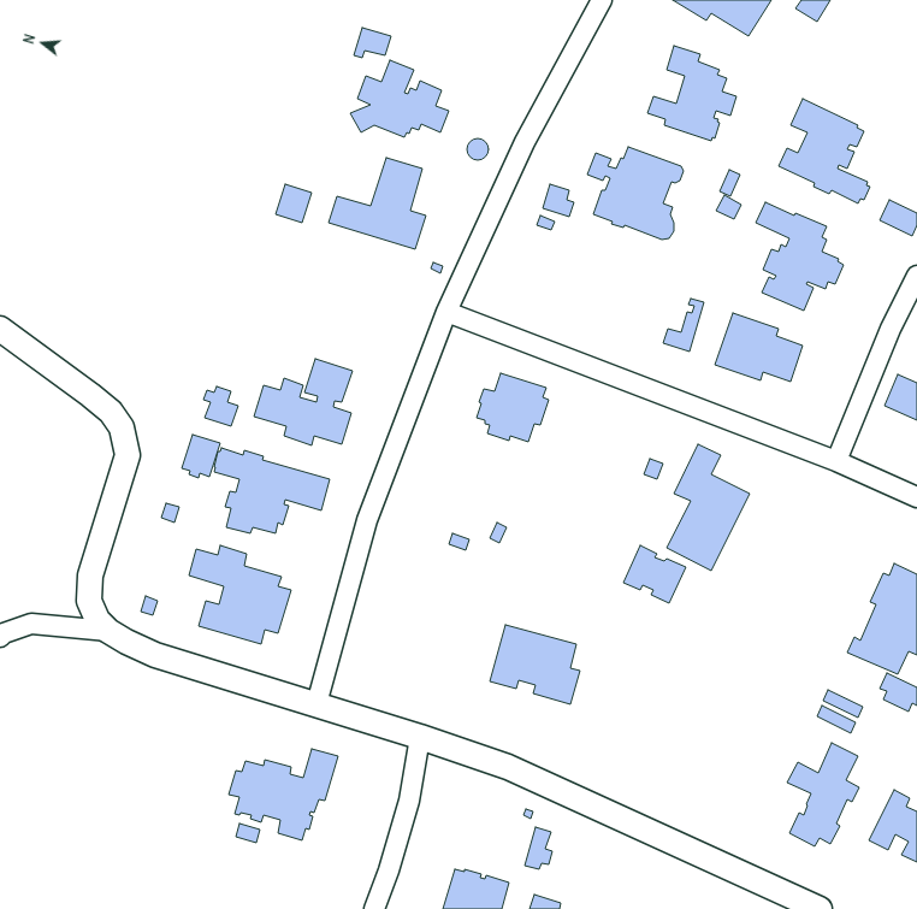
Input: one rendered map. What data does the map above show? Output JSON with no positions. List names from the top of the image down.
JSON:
{
  "north": "left"
}
